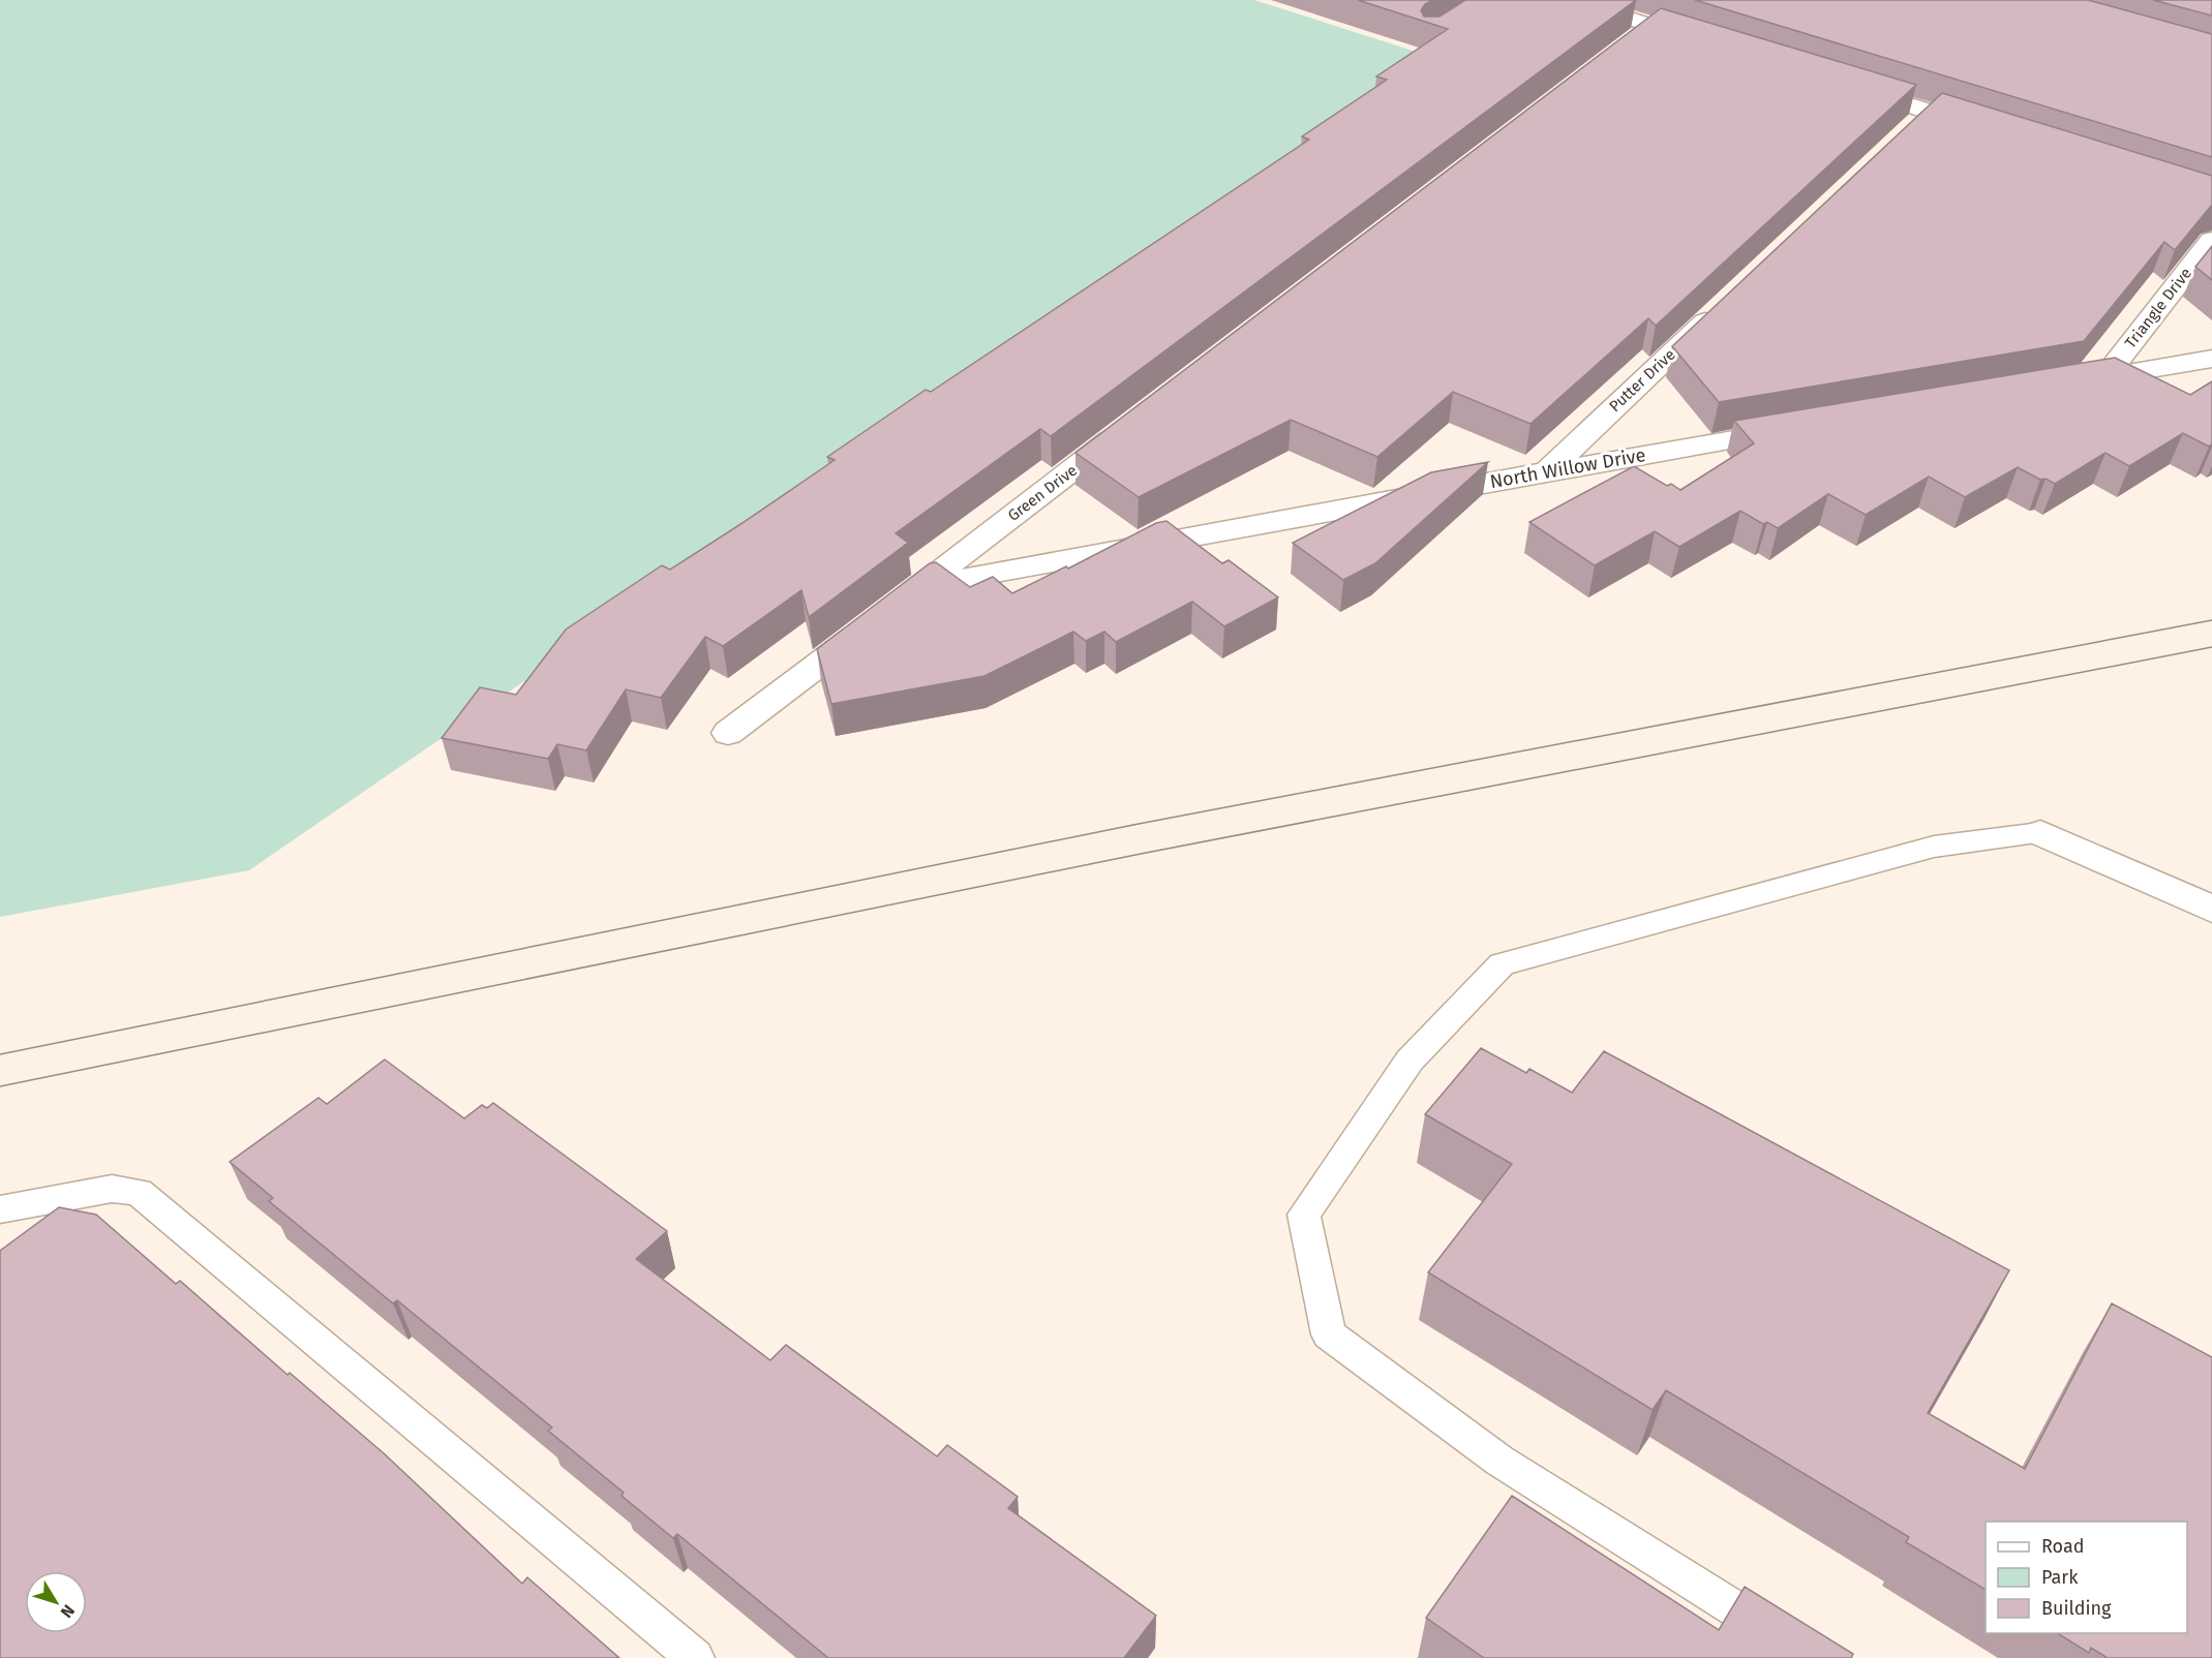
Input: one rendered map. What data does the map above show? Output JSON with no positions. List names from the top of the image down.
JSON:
{
  "streets": {
    "street": [
      "Triangle Drive",
      "Putter Drive",
      "North Willow Drive",
      "Green Drive"
    ]
  },
  "crossings": [
    ["Putter Drive", "North Willow Drive"],
    ["North Willow Drive", "Green Drive"]
  ],
  "legend": ["Road", "Park", "Building"],
  "north": "bottom right"
}
